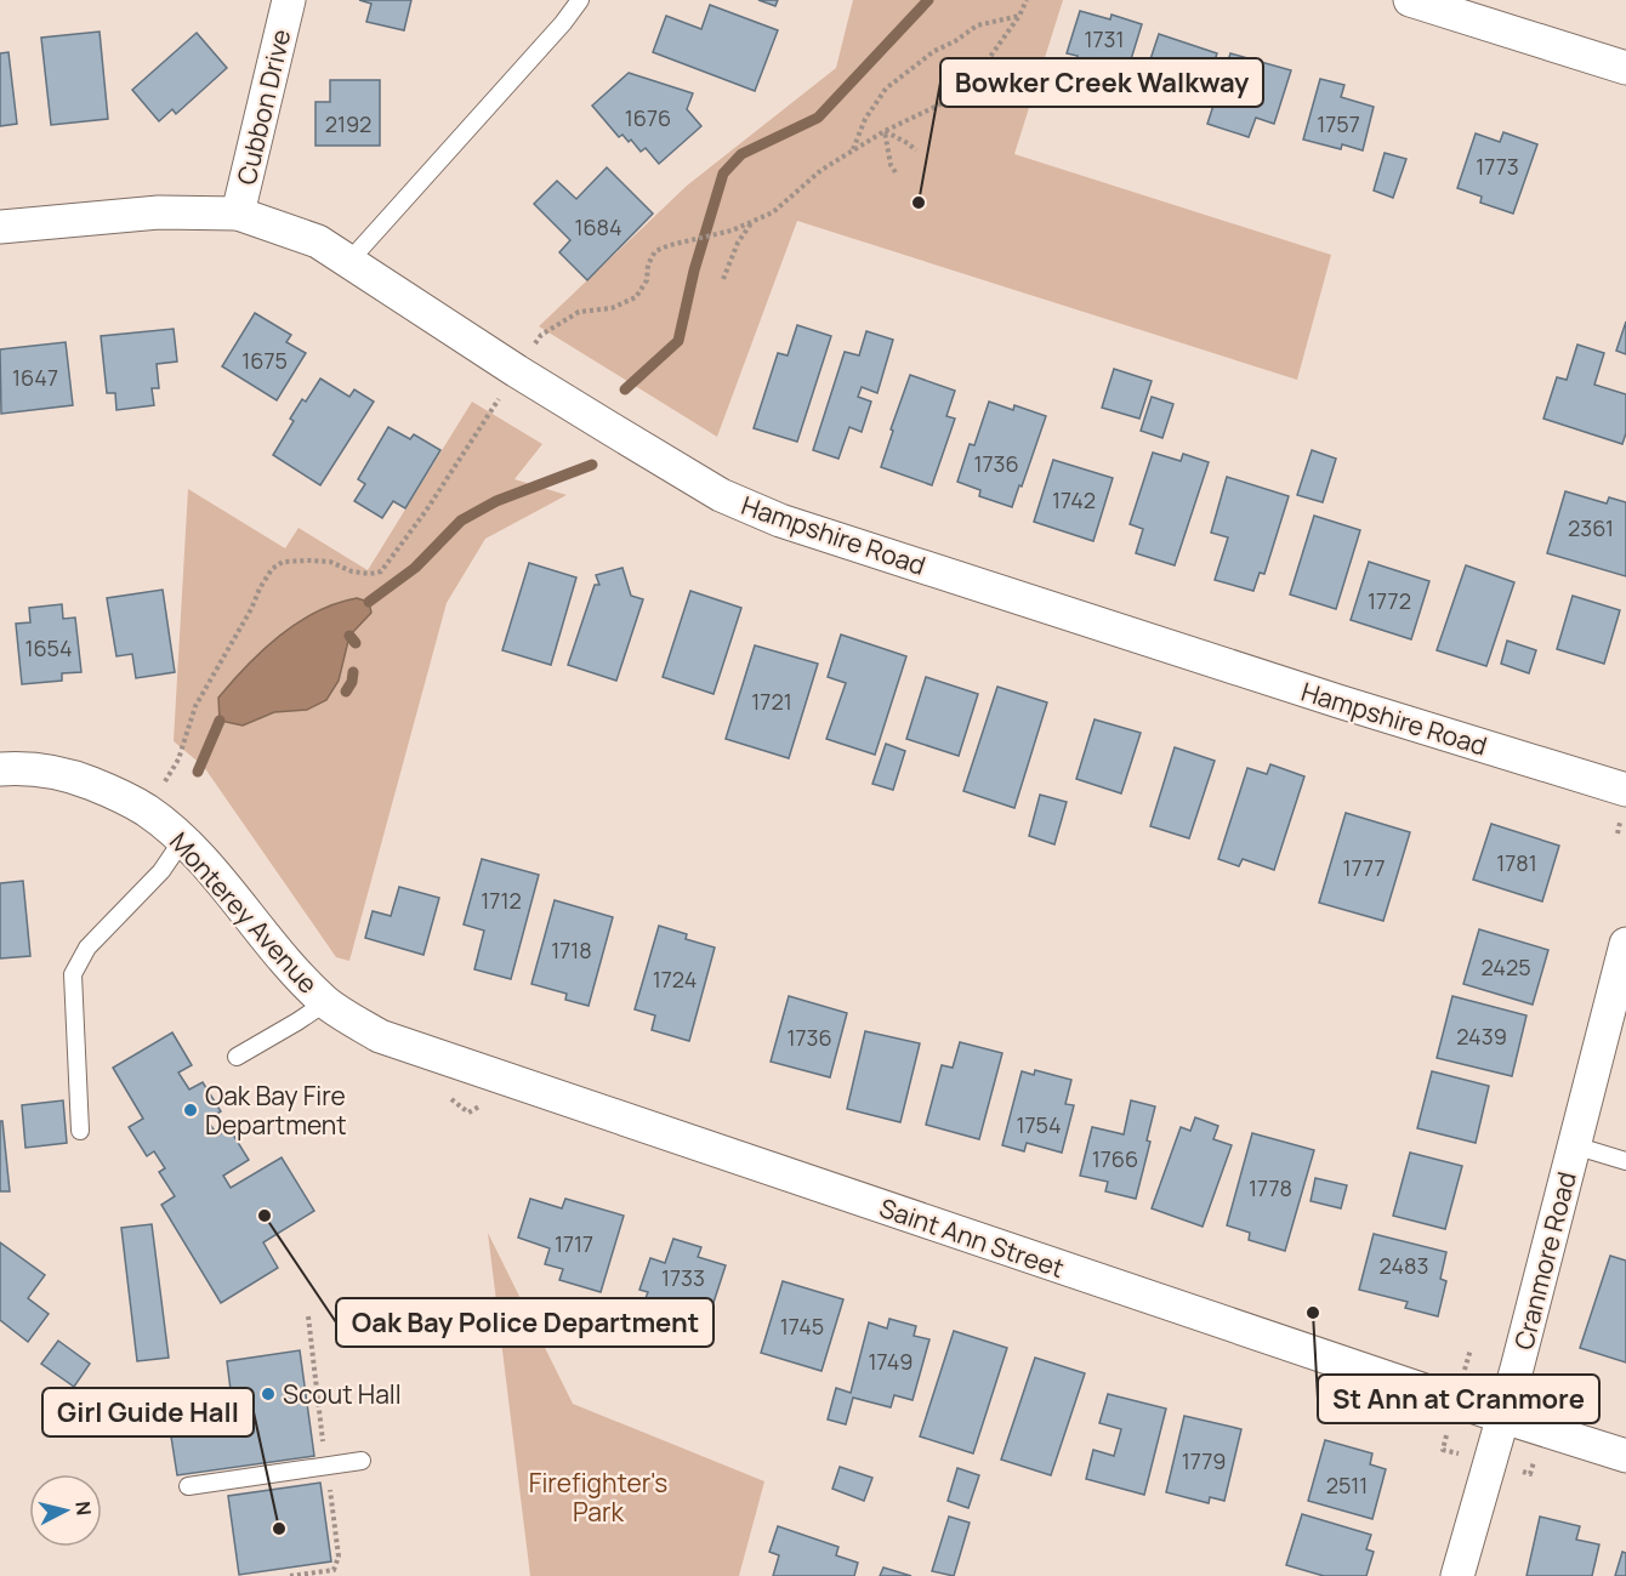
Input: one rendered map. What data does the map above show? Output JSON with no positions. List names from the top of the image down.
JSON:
{
  "streets": {
    "street": [
      "Cubbon Drive",
      "Hampshire Road",
      "Monterey Avenue",
      "Saint Ann Street",
      "Cranmore Road"
    ]
  },
  "crossings": [
    ["Cubbon Drive", "Hampshire Road"],
    ["Monterey Avenue", "Saint Ann Street"],
    ["Saint Ann Street", "Cranmore Road"]
  ],
  "parks": ["Firefighter's Park"],
  "places": [
    "Bowker Creek Walkway",
    "Oak Bay Fire Department",
    "Oak Bay Police Department",
    "St Ann at Cranmore",
    "Scout Hall",
    "Girl Guide Hall"
  ],
  "house_numbers": [
    "1731",
    "1676",
    "2192",
    "1757",
    "1773",
    "1684",
    "1675",
    "1647",
    "1736",
    "1742",
    "2361",
    "1772",
    "1654",
    "1721",
    "1781",
    "1777",
    "1712",
    "1718",
    "2425",
    "1724",
    "2439",
    "1736",
    "1754",
    "1766",
    "1778",
    "1717",
    "2483",
    "1733",
    "1745",
    "1749",
    "1779",
    "2511"
  ],
  "north": "right"
}
